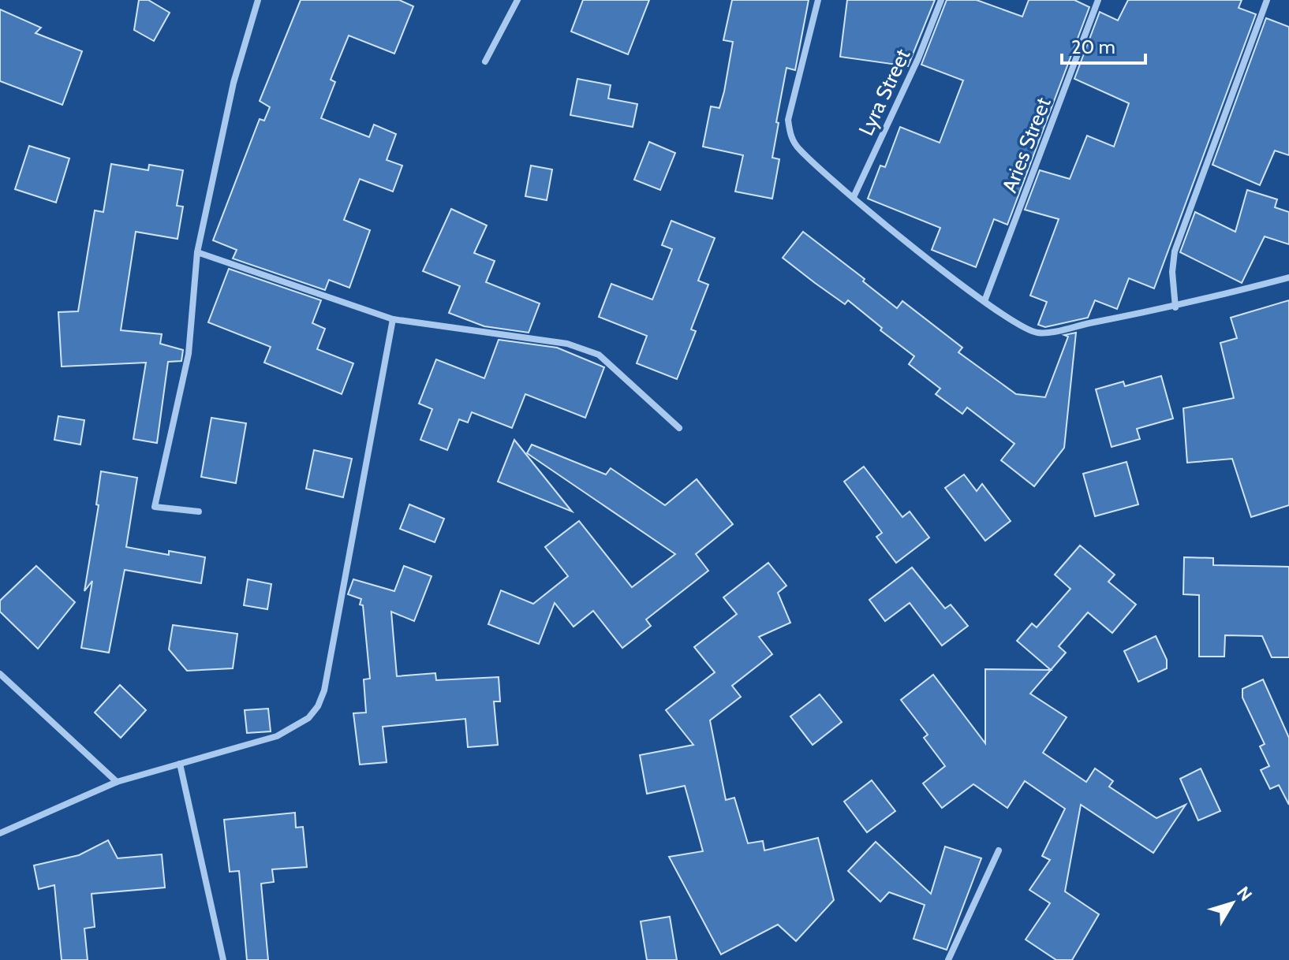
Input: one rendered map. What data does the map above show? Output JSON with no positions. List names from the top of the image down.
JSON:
{
  "streets": {
    "street": ["Lyra Street", "Aries Street"]
  },
  "scale_bar": "20 m",
  "north": "top right"
}
